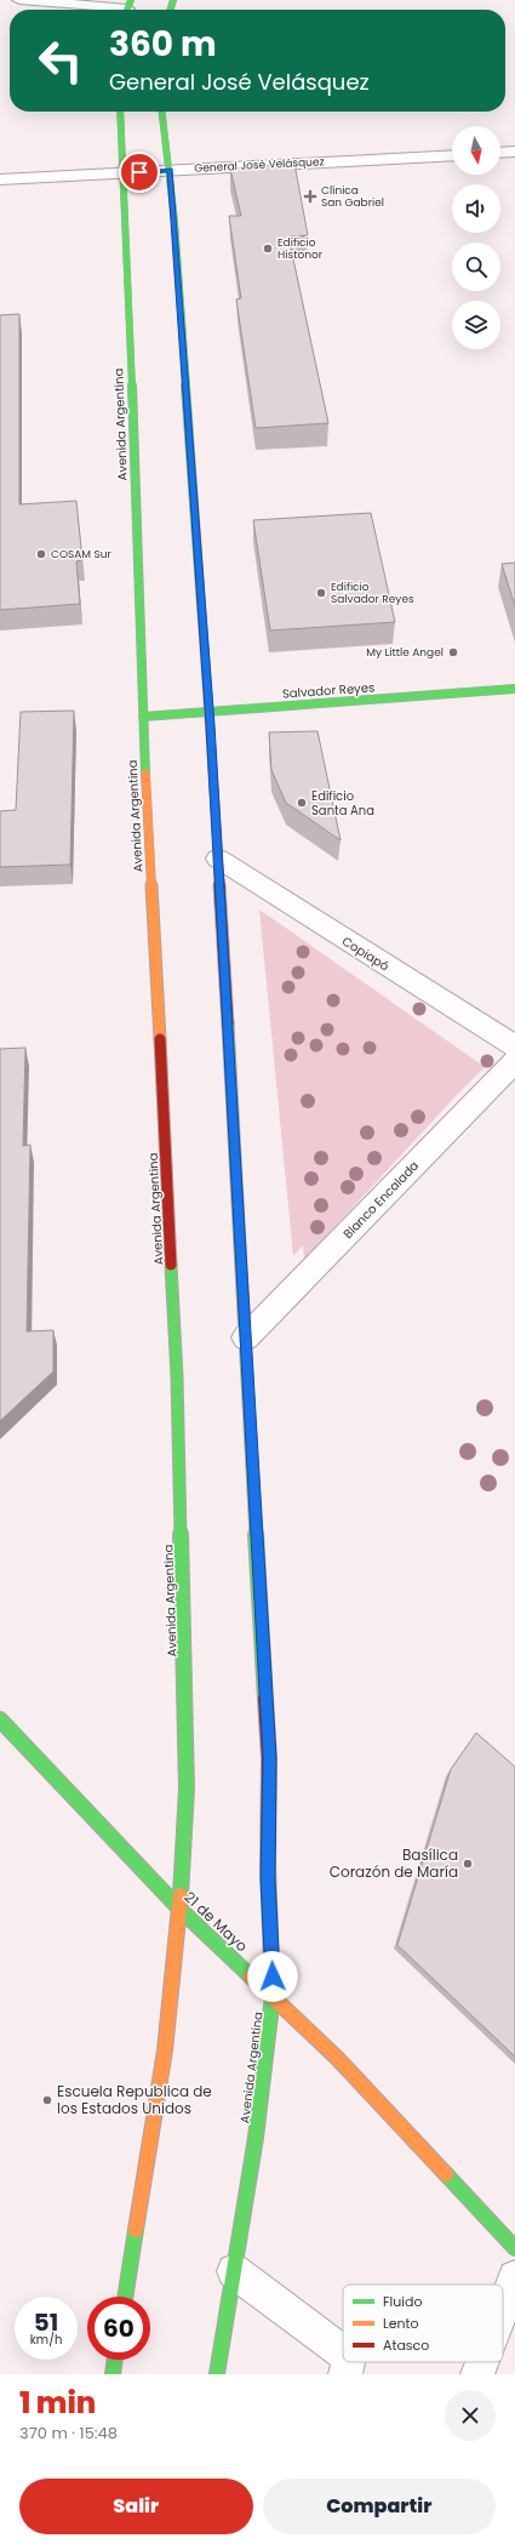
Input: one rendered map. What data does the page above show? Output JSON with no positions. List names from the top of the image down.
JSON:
{
  "streets": {
    "main road": ["Avenida Argentina", "Salvador Reyes", "21 de Mayo"],
    "street": ["General José Velásquez", "Copiapó", "Blanco Encalada"]
  },
  "crossings": [
    ["General José Velásquez", "Avenida Argentina"],
    ["Avenida Argentina", "Salvador Reyes"],
    ["Avenida Argentina", "Copiapó"],
    ["Avenida Argentina", "Blanco Encalada"],
    ["Avenida Argentina", "21 de Mayo"]
  ],
  "places": {
    "health": ["Clínica San Gabriel"],
    "other": [
      "Edificio Histonor",
      "COSAM Sur",
      "Edificio Salvador Reyes",
      "My Little Angel",
      "Edificio Santa Ana",
      "Basílica Corazón de María",
      "Escuela Republica de los Estados Unidos"
    ]
  },
  "legend": ["Fluido", "Lento", "Atasco"],
  "north": "bottom",
  "page": {
    "turn": ["360 m", "General José Velásquez"],
    "speed": "51 km/h",
    "limit": "60",
    "heading": ["1 min", "370 m · 15:48"],
    "buttons": ["Salir", "Compartir"]
  }
}
